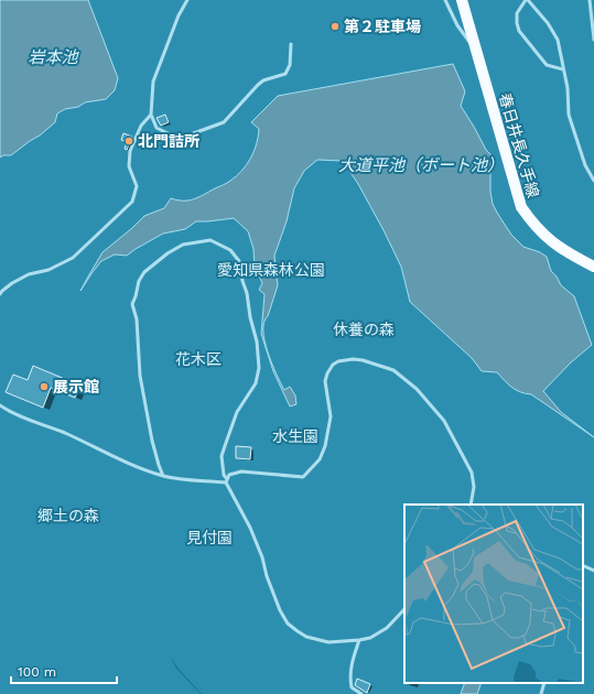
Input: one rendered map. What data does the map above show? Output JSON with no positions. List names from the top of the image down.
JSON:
{
  "streets": {
    "main road": ["春日井長久手線"]
  },
  "water": ["岩本池", "大道平池（ボート池）"],
  "parks": [
    "愛知県森林公園",
    "休養の森",
    "花木区",
    "水生園",
    "郷土の森",
    "見付園"
  ],
  "places": ["第２駐車場", "北門詰所", "展示館"],
  "scale_bar": "100 m"
}
